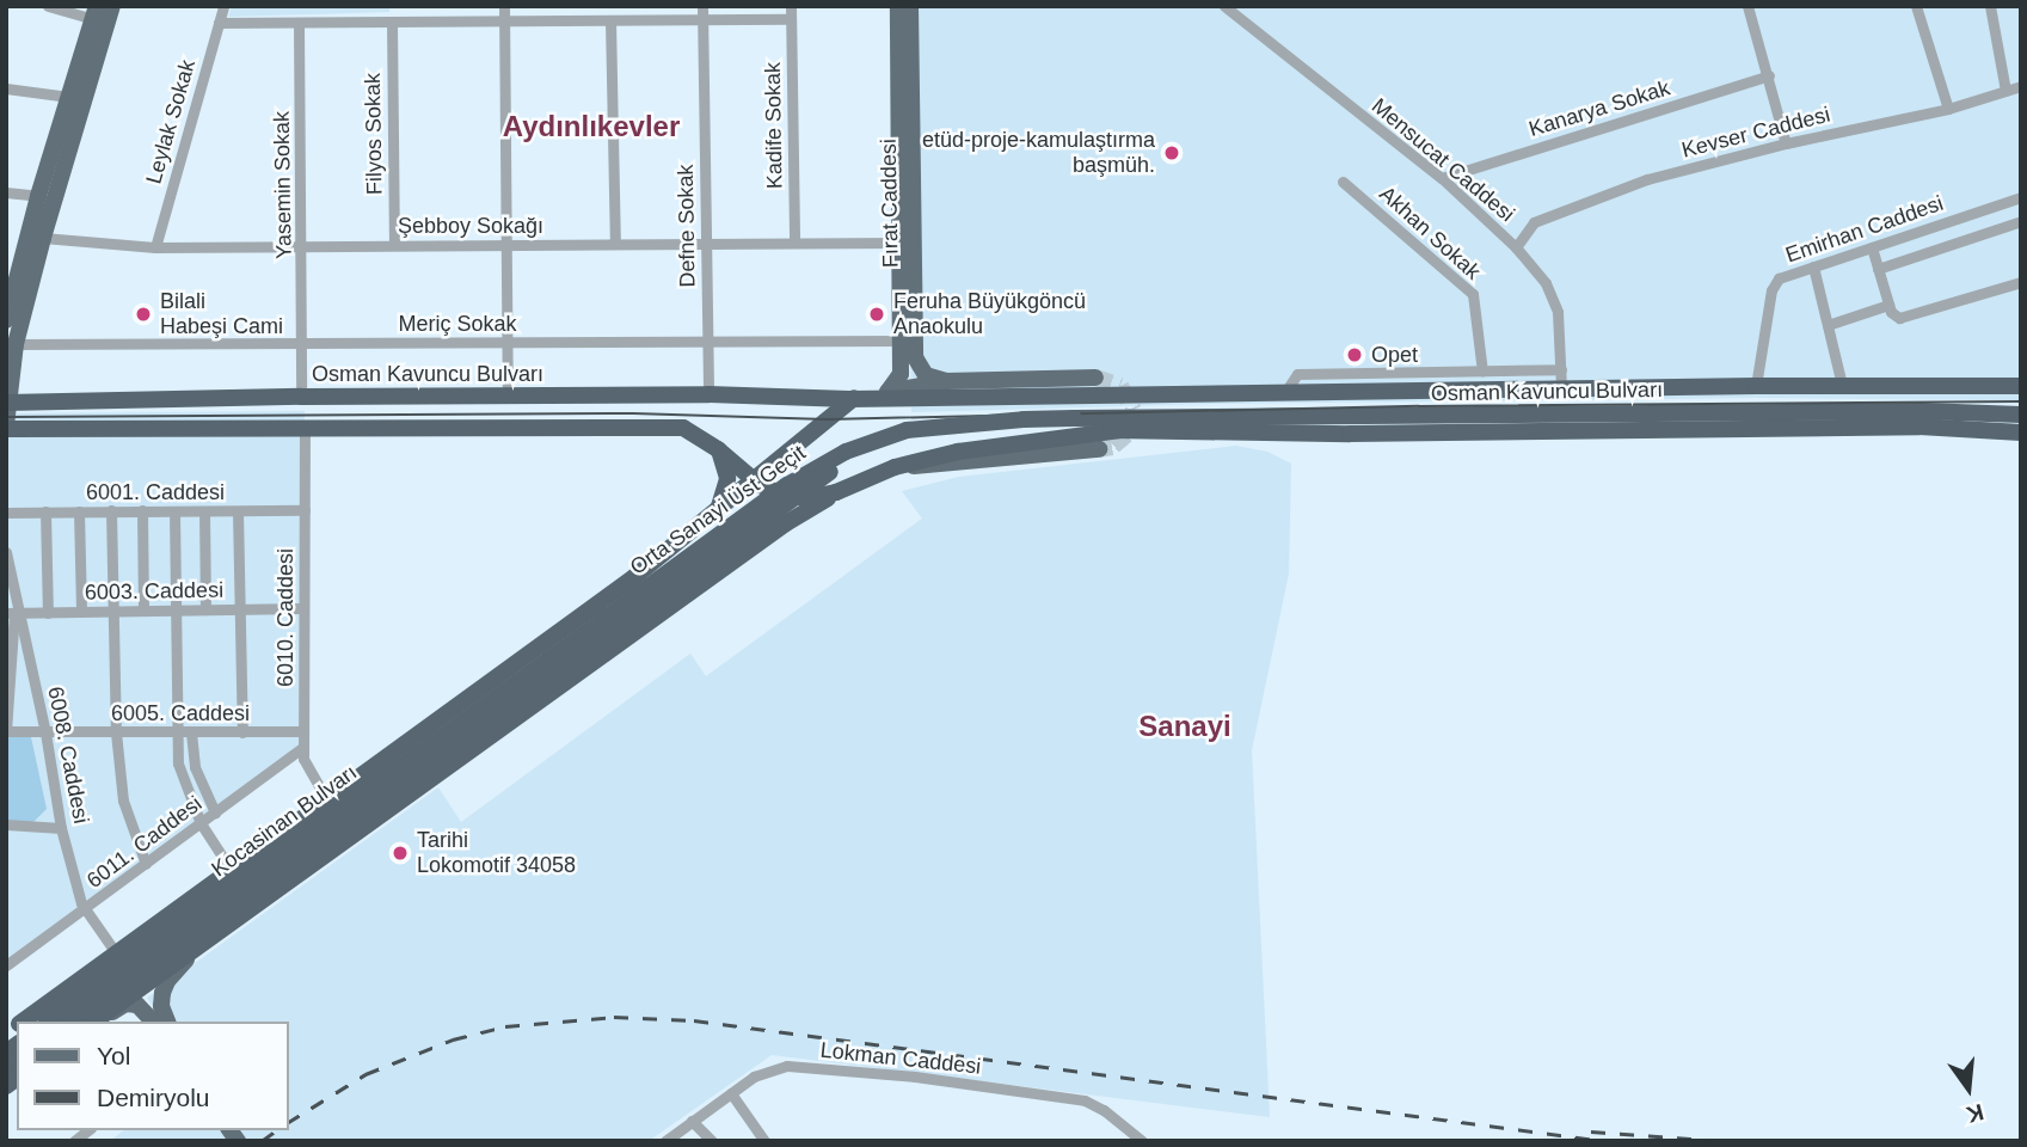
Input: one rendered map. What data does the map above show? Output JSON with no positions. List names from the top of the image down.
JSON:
{
  "streets": {
    "highway": ["Osman Kavuncu Bulvarı", "Orta Sanayi Üst Geçit", "Kocasinan Bulvarı"],
    "main road": ["Fırat Caddesi"],
    "street": [
      "Kanarya Sokak",
      "Leylak Sokak",
      "Kadife Sokak",
      "Kevser Caddesi",
      "Filyos Sokak",
      "Mensucat Caddesi",
      "Yasemin Sokak",
      "Şebboy Sokağı",
      "Defne Sokak",
      "Emirhan Caddesi",
      "Akhan Sokak",
      "Meriç Sokak",
      "6001. Caddesi",
      "6003. Caddesi",
      "6010. Caddesi",
      "6005. Caddesi",
      "6008. Caddesi",
      "6011. Caddesi",
      "Lokman Caddesi"
    ]
  },
  "crossings": [
    ["Kanarya Sokak", "Mensucat Caddesi"],
    ["Leylak Sokak", "Şebboy Sokağı"],
    ["Kadife Sokak", "Şebboy Sokağı"],
    ["Kevser Caddesi", "Mensucat Caddesi"],
    ["Filyos Sokak", "Şebboy Sokağı"],
    ["Yasemin Sokak", "Şebboy Sokağı"],
    ["Yasemin Sokak", "Meriç Sokak"],
    ["Yasemin Sokak", "Osman Kavuncu Bulvarı"],
    ["Fırat Caddesi", "Şebboy Sokağı"],
    ["Fırat Caddesi", "Meriç Sokak"],
    ["Şebboy Sokağı", "Defne Sokak"],
    ["Defne Sokak", "Meriç Sokak"],
    ["Defne Sokak", "Osman Kavuncu Bulvarı"],
    ["Osman Kavuncu Bulvarı", "Orta Sanayi Üst Geçit"],
    ["6001. Caddesi", "6010. Caddesi"],
    ["Orta Sanayi Üst Geçit", "Kocasinan Bulvarı"],
    ["6003. Caddesi", "6010. Caddesi"],
    ["6003. Caddesi", "6008. Caddesi"],
    ["6010. Caddesi", "6005. Caddesi"],
    ["6010. Caddesi", "6011. Caddesi"],
    ["6005. Caddesi", "6008. Caddesi"],
    ["6008. Caddesi", "6011. Caddesi"]
  ],
  "districts": ["Aydınlıkevler", "Sanayi"],
  "places": [
    "etüd-proje-kamulaştırma başmüh.",
    "Bilali Habeşi Cami",
    "Feruha Büyükgöncü Anaokulu",
    "Opet",
    "Tarihi Lokomotif 34058"
  ],
  "legend": ["Yol", "Demiryolu"],
  "north": "bottom"
}
